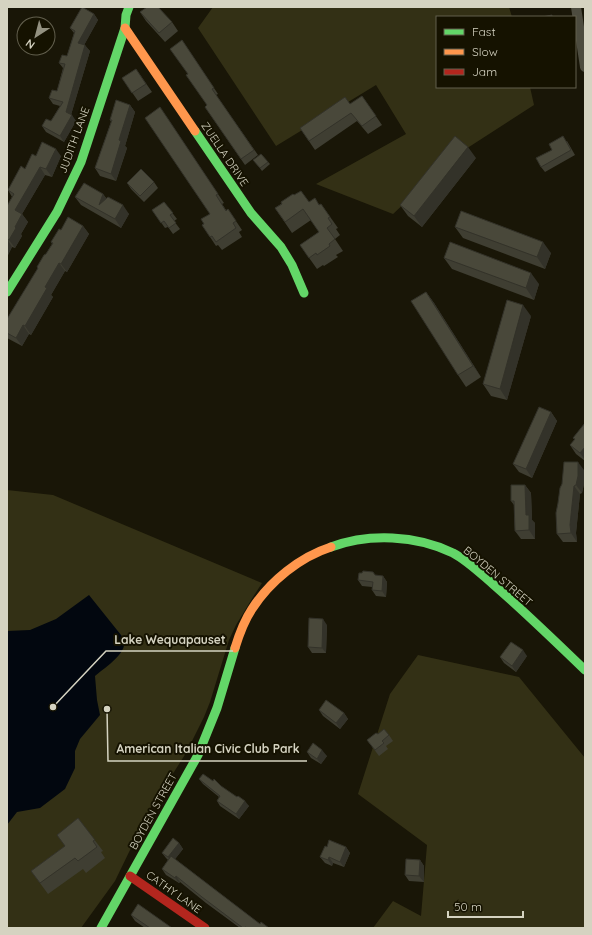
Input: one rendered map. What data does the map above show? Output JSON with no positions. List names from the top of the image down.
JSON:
{
  "streets": {
    "street": [
      "JUDITH LANE",
      "ZUELLA DRIVE",
      "BOYDEN STREET",
      "CATHY LANE"
    ]
  },
  "crossings": [
    ["JUDITH LANE", "ZUELLA DRIVE"],
    ["BOYDEN STREET", "CATHY LANE"]
  ],
  "places": ["Lake Wequapauset", "American Italian Civic Club Park"],
  "legend": ["Fast", "Slow", "Jam"],
  "scale_bar": "50 m",
  "north": "bottom left"
}
